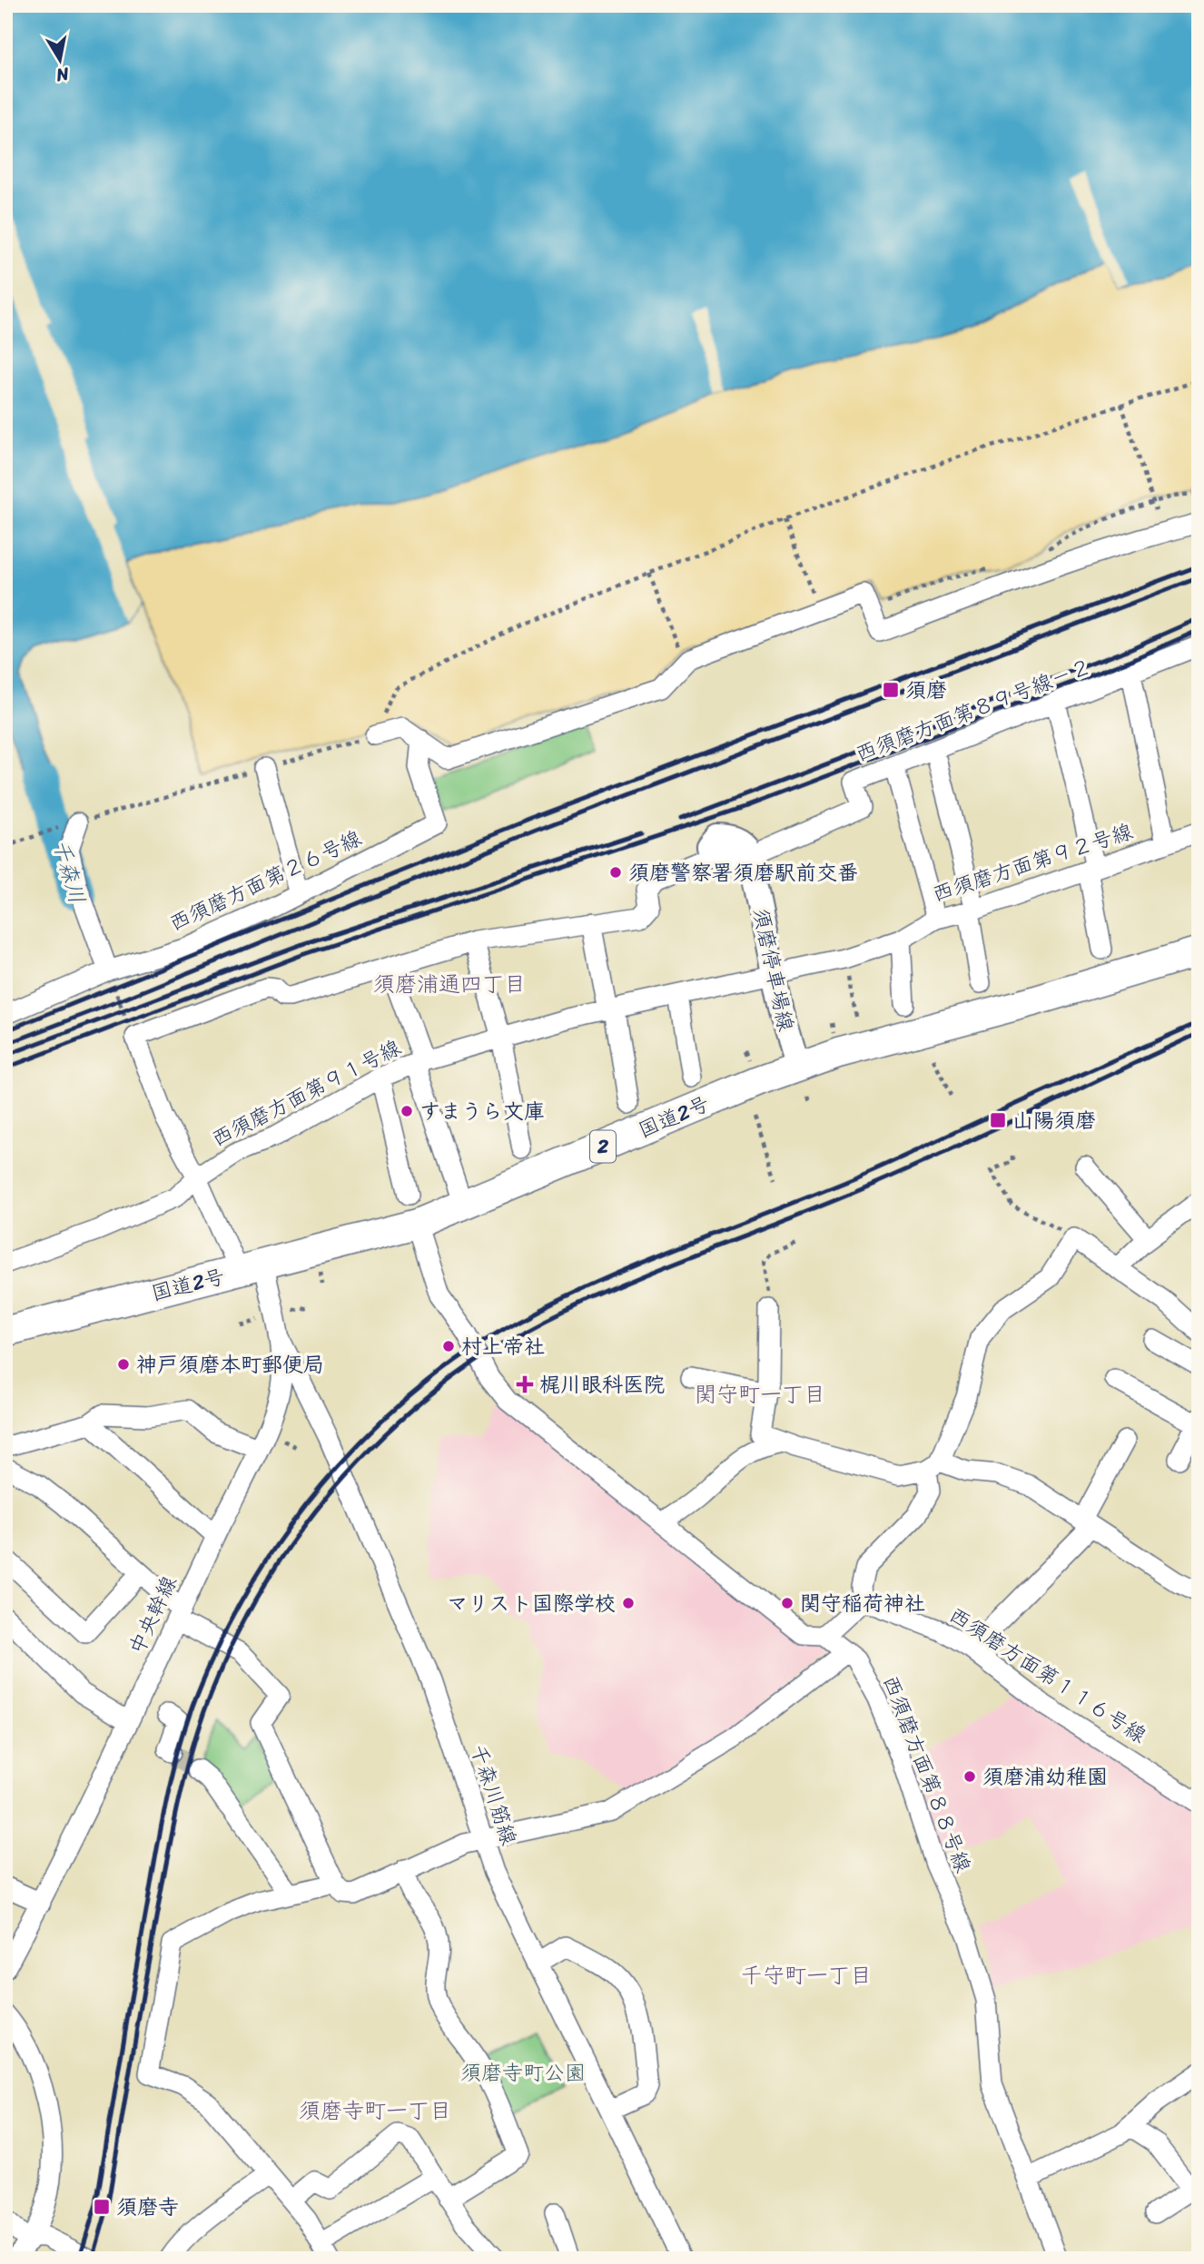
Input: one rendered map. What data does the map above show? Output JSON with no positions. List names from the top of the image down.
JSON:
{
  "streets": {
    "highway": ["国道2号", "2"],
    "main road": ["須磨停車場線"],
    "street": [
      "西須磨方面第８９号線－２",
      "西須磨方面第９２号線",
      "西須磨方面第２６号線",
      "西須磨方面第９１号線",
      "中央幹線",
      "西須磨方面第１１６号線",
      "西須磨方面第８８号線",
      "千森川筋線"
    ]
  },
  "crossings": [
    ["西須磨方面第８９号線－２", "須磨停車場線"],
    ["西須磨方面第９２号線", "須磨停車場線"],
    ["西須磨方面第９２号線", "西須磨方面第９１号線"],
    ["須磨停車場線", "西須磨方面第９１号線"],
    ["須磨停車場線", "国道2号"],
    ["西須磨方面第９１号線", "中央幹線"],
    ["国道2号", "中央幹線"],
    ["国道2号", "西須磨方面第８８号線"],
    ["中央幹線", "千森川筋線"]
  ],
  "districts": [
    "須磨浦通四丁目",
    "関守町一丁目",
    "千守町一丁目",
    "須磨寺町一丁目"
  ],
  "water": ["千森川"],
  "parks": ["須磨寺町公園"],
  "places": {
    "transit": ["須磨", "山陽須磨", "須磨寺"],
    "other": [
      "須磨警察署須磨駅前交番",
      "すまうら文庫",
      "村上帝社",
      "神戸須磨本町郵便局",
      "マリスト国際学校",
      "関守稲荷神社",
      "須磨浦幼稚園"
    ],
    "health": ["梶川眼科医院"]
  },
  "north": "bottom"
}
